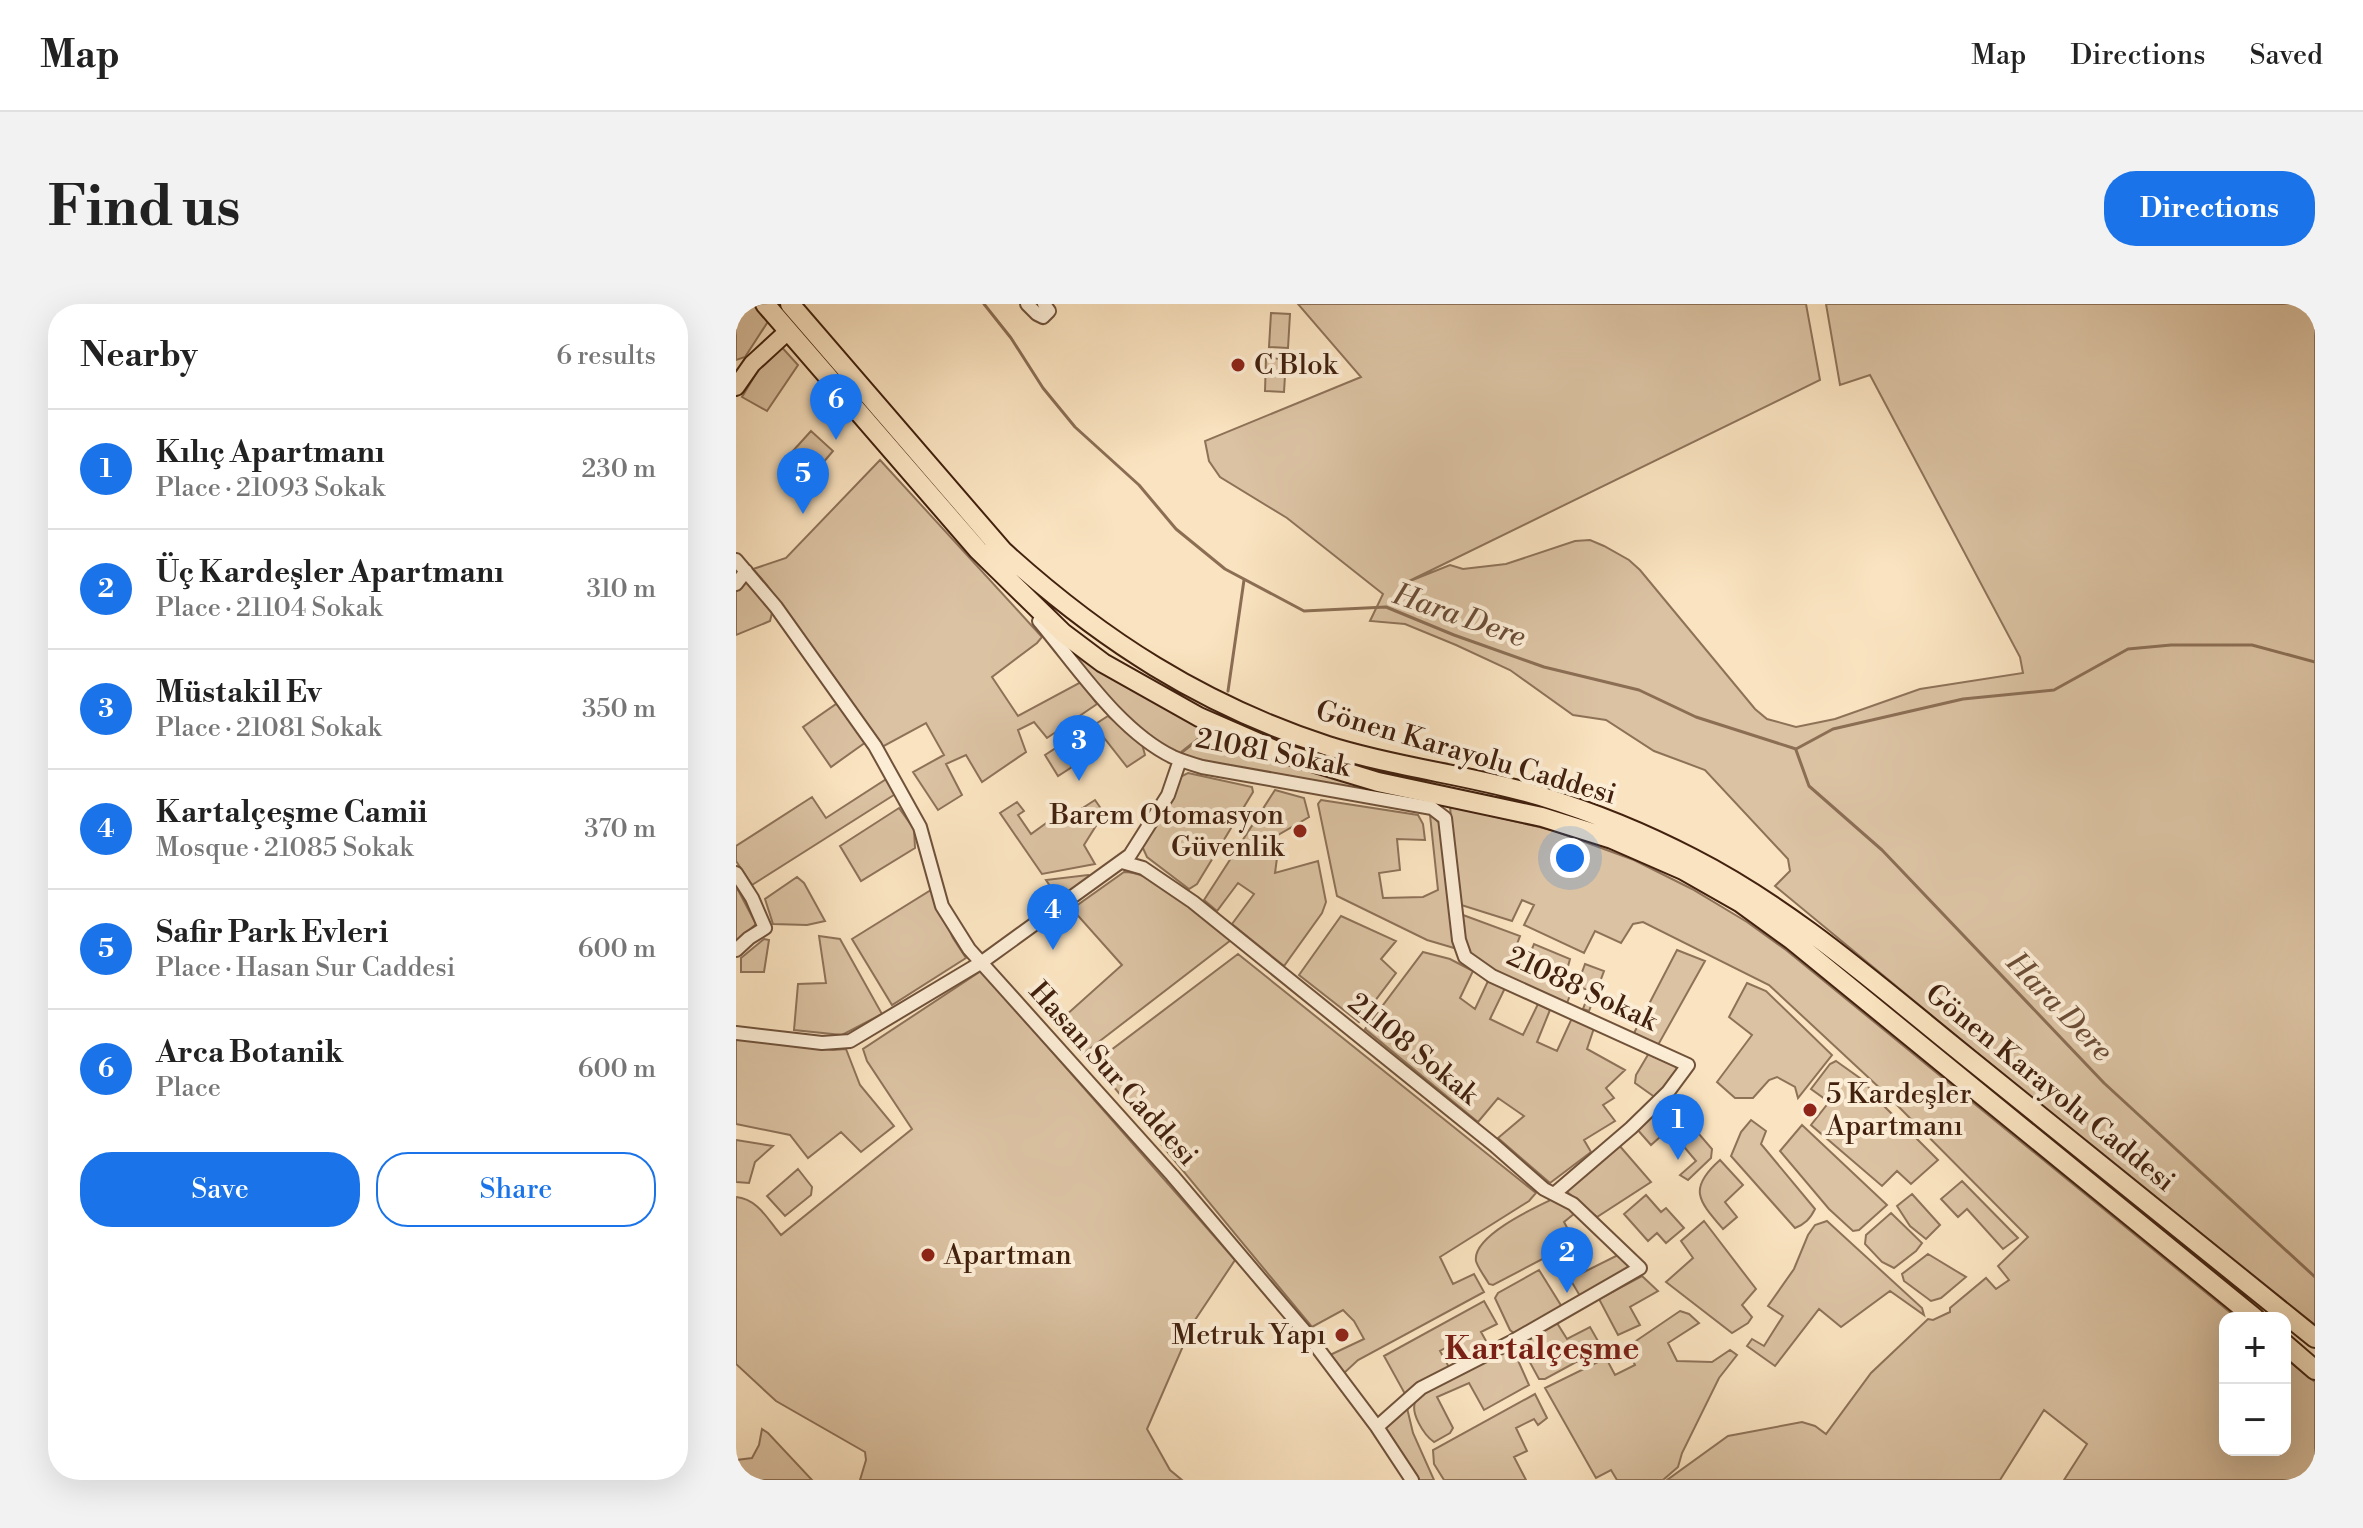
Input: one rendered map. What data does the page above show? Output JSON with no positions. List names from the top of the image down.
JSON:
{
  "streets": {
    "highway": ["Gönen Karayolu Caddesi"],
    "street": [
      "21081 Sokak",
      "21088 Sokak",
      "21108 Sokak",
      "Hasan Sur Caddesi"
    ]
  },
  "crossings": [
    ["21081 Sokak", "Gönen Karayolu Caddesi"],
    ["21081 Sokak", "21088 Sokak"],
    ["21088 Sokak", "21108 Sokak"],
    ["21108 Sokak", "Hasan Sur Caddesi"]
  ],
  "districts": ["Kartalçeşme"],
  "water": ["Hara Dere"],
  "places": [
    "C Blok",
    "Barem Otomasyon Güvenlik",
    "5 Kardeşler Apartmanı",
    "Apartman",
    "Metruk Yapı"
  ],
  "page": {
    "header": "Map",
    "nav": ["Map", "Directions", "Saved"],
    "buttons": [
      "Directions",
      ["Save", "Share"]
    ],
    "title": "Find us",
    "heading": ["Nearby", "6 results"],
    "pins": [
      "6",
      "5",
      "3",
      "4",
      "1",
      "2"
    ],
    "list": [
      {
        "mark": "1",
        "name": "Kılıç Apartmanı",
        "note": "Place · 21093 Sokak",
        "value": "230 m"
      },
      {
        "mark": "2",
        "name": "Üç Kardeşler Apartmanı",
        "note": "Place · 21104 Sokak",
        "value": "310 m"
      },
      {
        "mark": "3",
        "name": "Müstakil Ev",
        "note": "Place · 21081 Sokak",
        "value": "350 m"
      },
      {
        "mark": "4",
        "name": "Kartalçeşme Camii",
        "note": "Mosque · 21085 Sokak",
        "value": "370 m"
      },
      {
        "mark": "5",
        "name": "Safir Park Evleri",
        "note": "Place · Hasan Sur Caddesi",
        "value": "600 m"
      },
      {
        "mark": "6",
        "name": "Arca Botanik",
        "note": "Place",
        "value": "600 m"
      }
    ],
    "map_buttons": ["+", "−"]
  }
}
